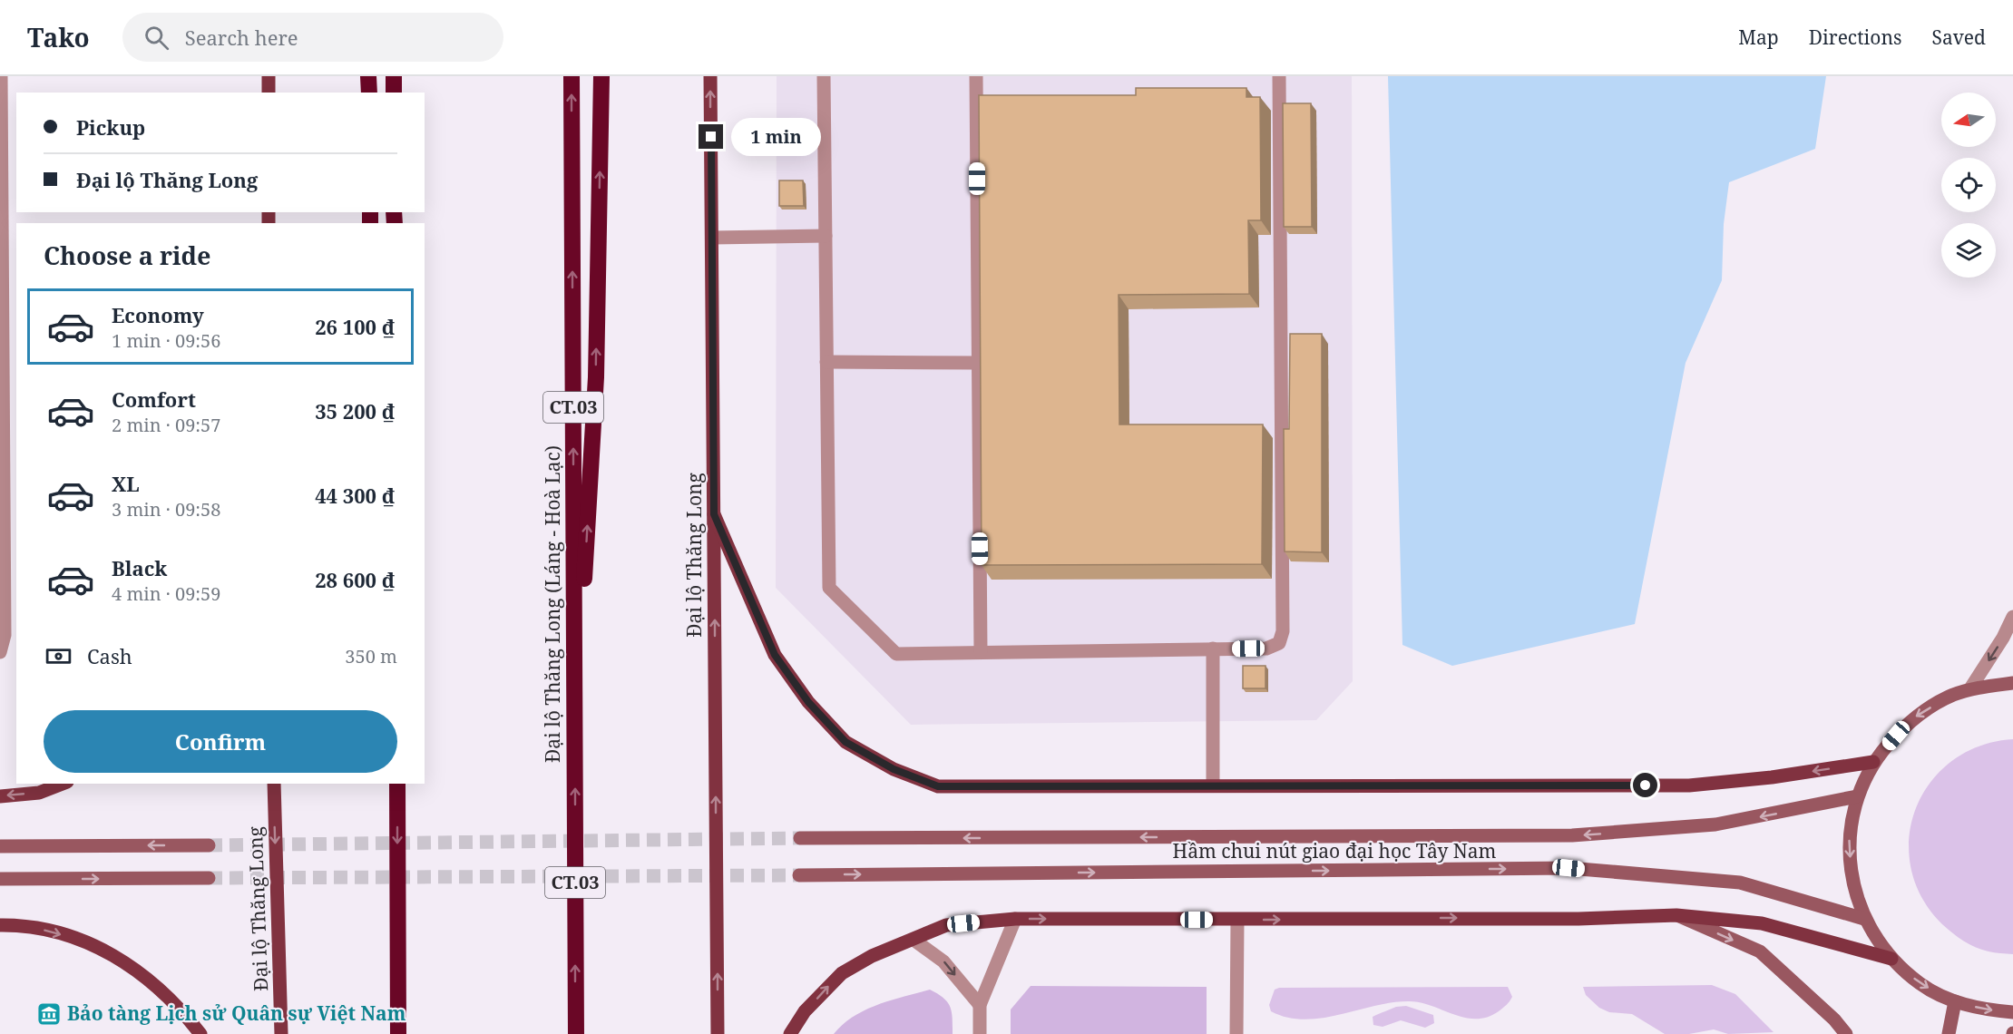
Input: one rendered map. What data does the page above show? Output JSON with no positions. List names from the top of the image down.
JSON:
{
  "streets": {
    "highway": ["CT.03", "Đại lộ Thăng Long (Láng - Hoà Lạc)"],
    "main road": ["Đại lộ Thăng Long"],
    "street": ["Hầm chui nút giao đại học Tây Nam"]
  },
  "places": {
    "museum": ["Bảo tàng Lịch sử Quân sự Việt Nam"]
  },
  "north": "left",
  "page": {
    "header": "Tako",
    "search": "Search here",
    "nav": ["Map", "Directions", "Saved"],
    "banner": ["Pickup", "Đại lộ Thăng Long"],
    "bubble": "1 min",
    "heading": "Choose a ride",
    "list": [
      {
        "name": "Economy",
        "note": "1 min · 09:56",
        "value": "26 100 ₫"
      },
      {
        "name": "Comfort",
        "note": "2 min · 09:57",
        "value": "35 200 ₫"
      },
      {
        "name": "XL",
        "note": "3 min · 09:58",
        "value": "44 300 ₫"
      },
      {
        "name": "Black",
        "note": "4 min · 09:59",
        "value": "28 600 ₫"
      }
    ],
    "pay": ["Cash", "350 m"],
    "buttons": "Confirm"
  }
}
